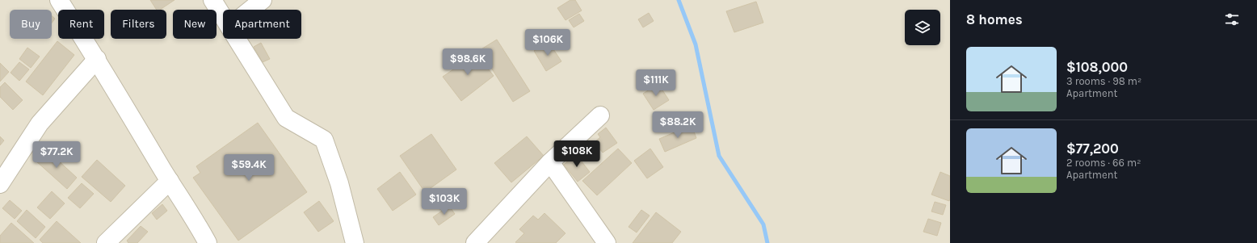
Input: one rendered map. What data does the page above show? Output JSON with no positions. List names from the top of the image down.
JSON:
{
  "page": {
    "heading": "8 homes",
    "chip": [
      "Buy",
      "Rent",
      "Filters",
      "New",
      "Apartment"
    ],
    "price": [
      "$106K",
      "$98.6K",
      "$111K",
      "$88.2K",
      "$108K",
      "$77.2K",
      "$59.4K",
      "$103K"
    ],
    "list": [
      {
        "name": "$108,000",
        "note": "3 rooms · 98 m² · Apartment"
      },
      {
        "name": "$77,200",
        "note": "2 rooms · 66 m² · Apartment"
      }
    ]
  }
}
